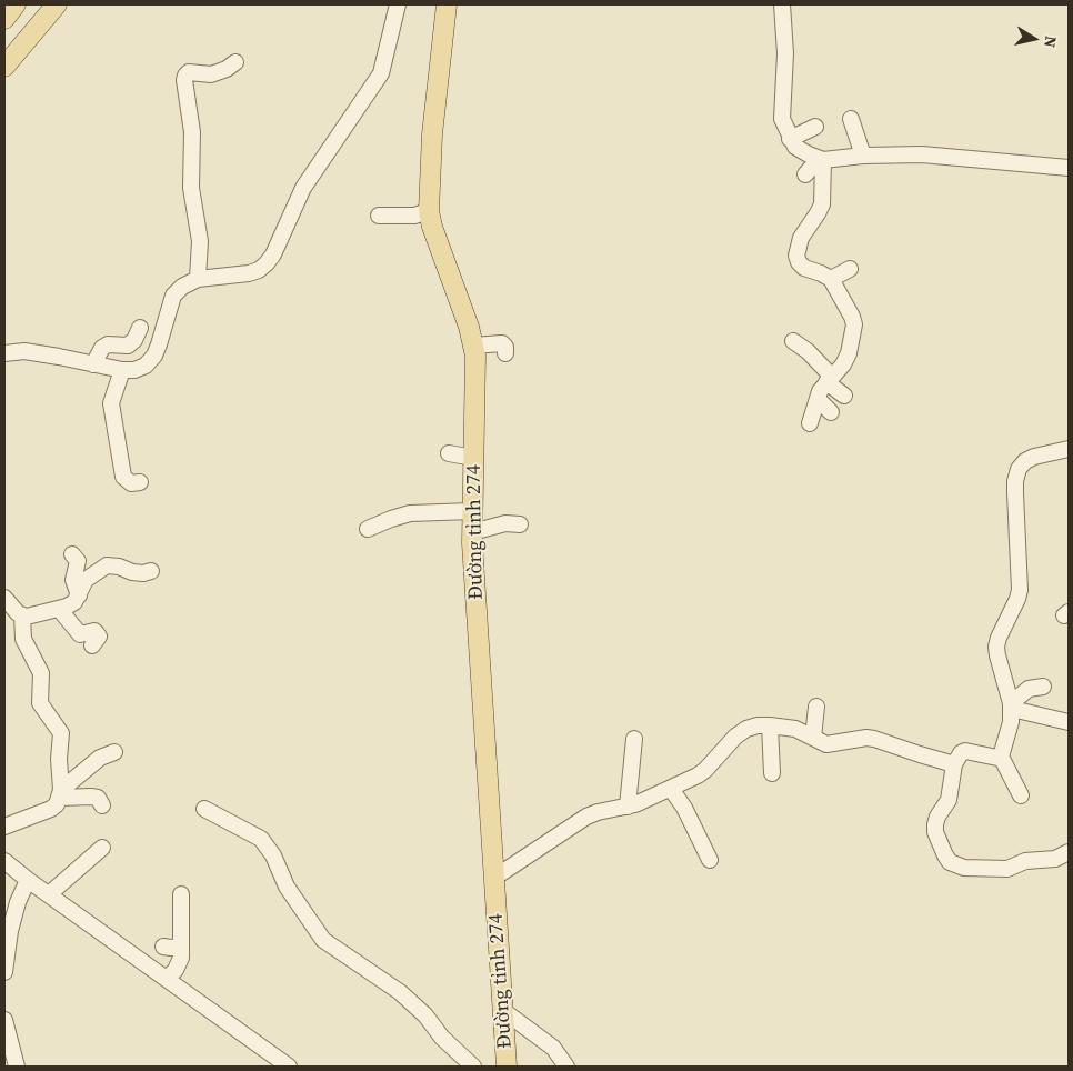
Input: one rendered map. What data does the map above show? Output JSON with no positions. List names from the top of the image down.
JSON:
{
  "streets": {
    "main road": ["Đường tỉnh 274"]
  },
  "north": "right"
}
